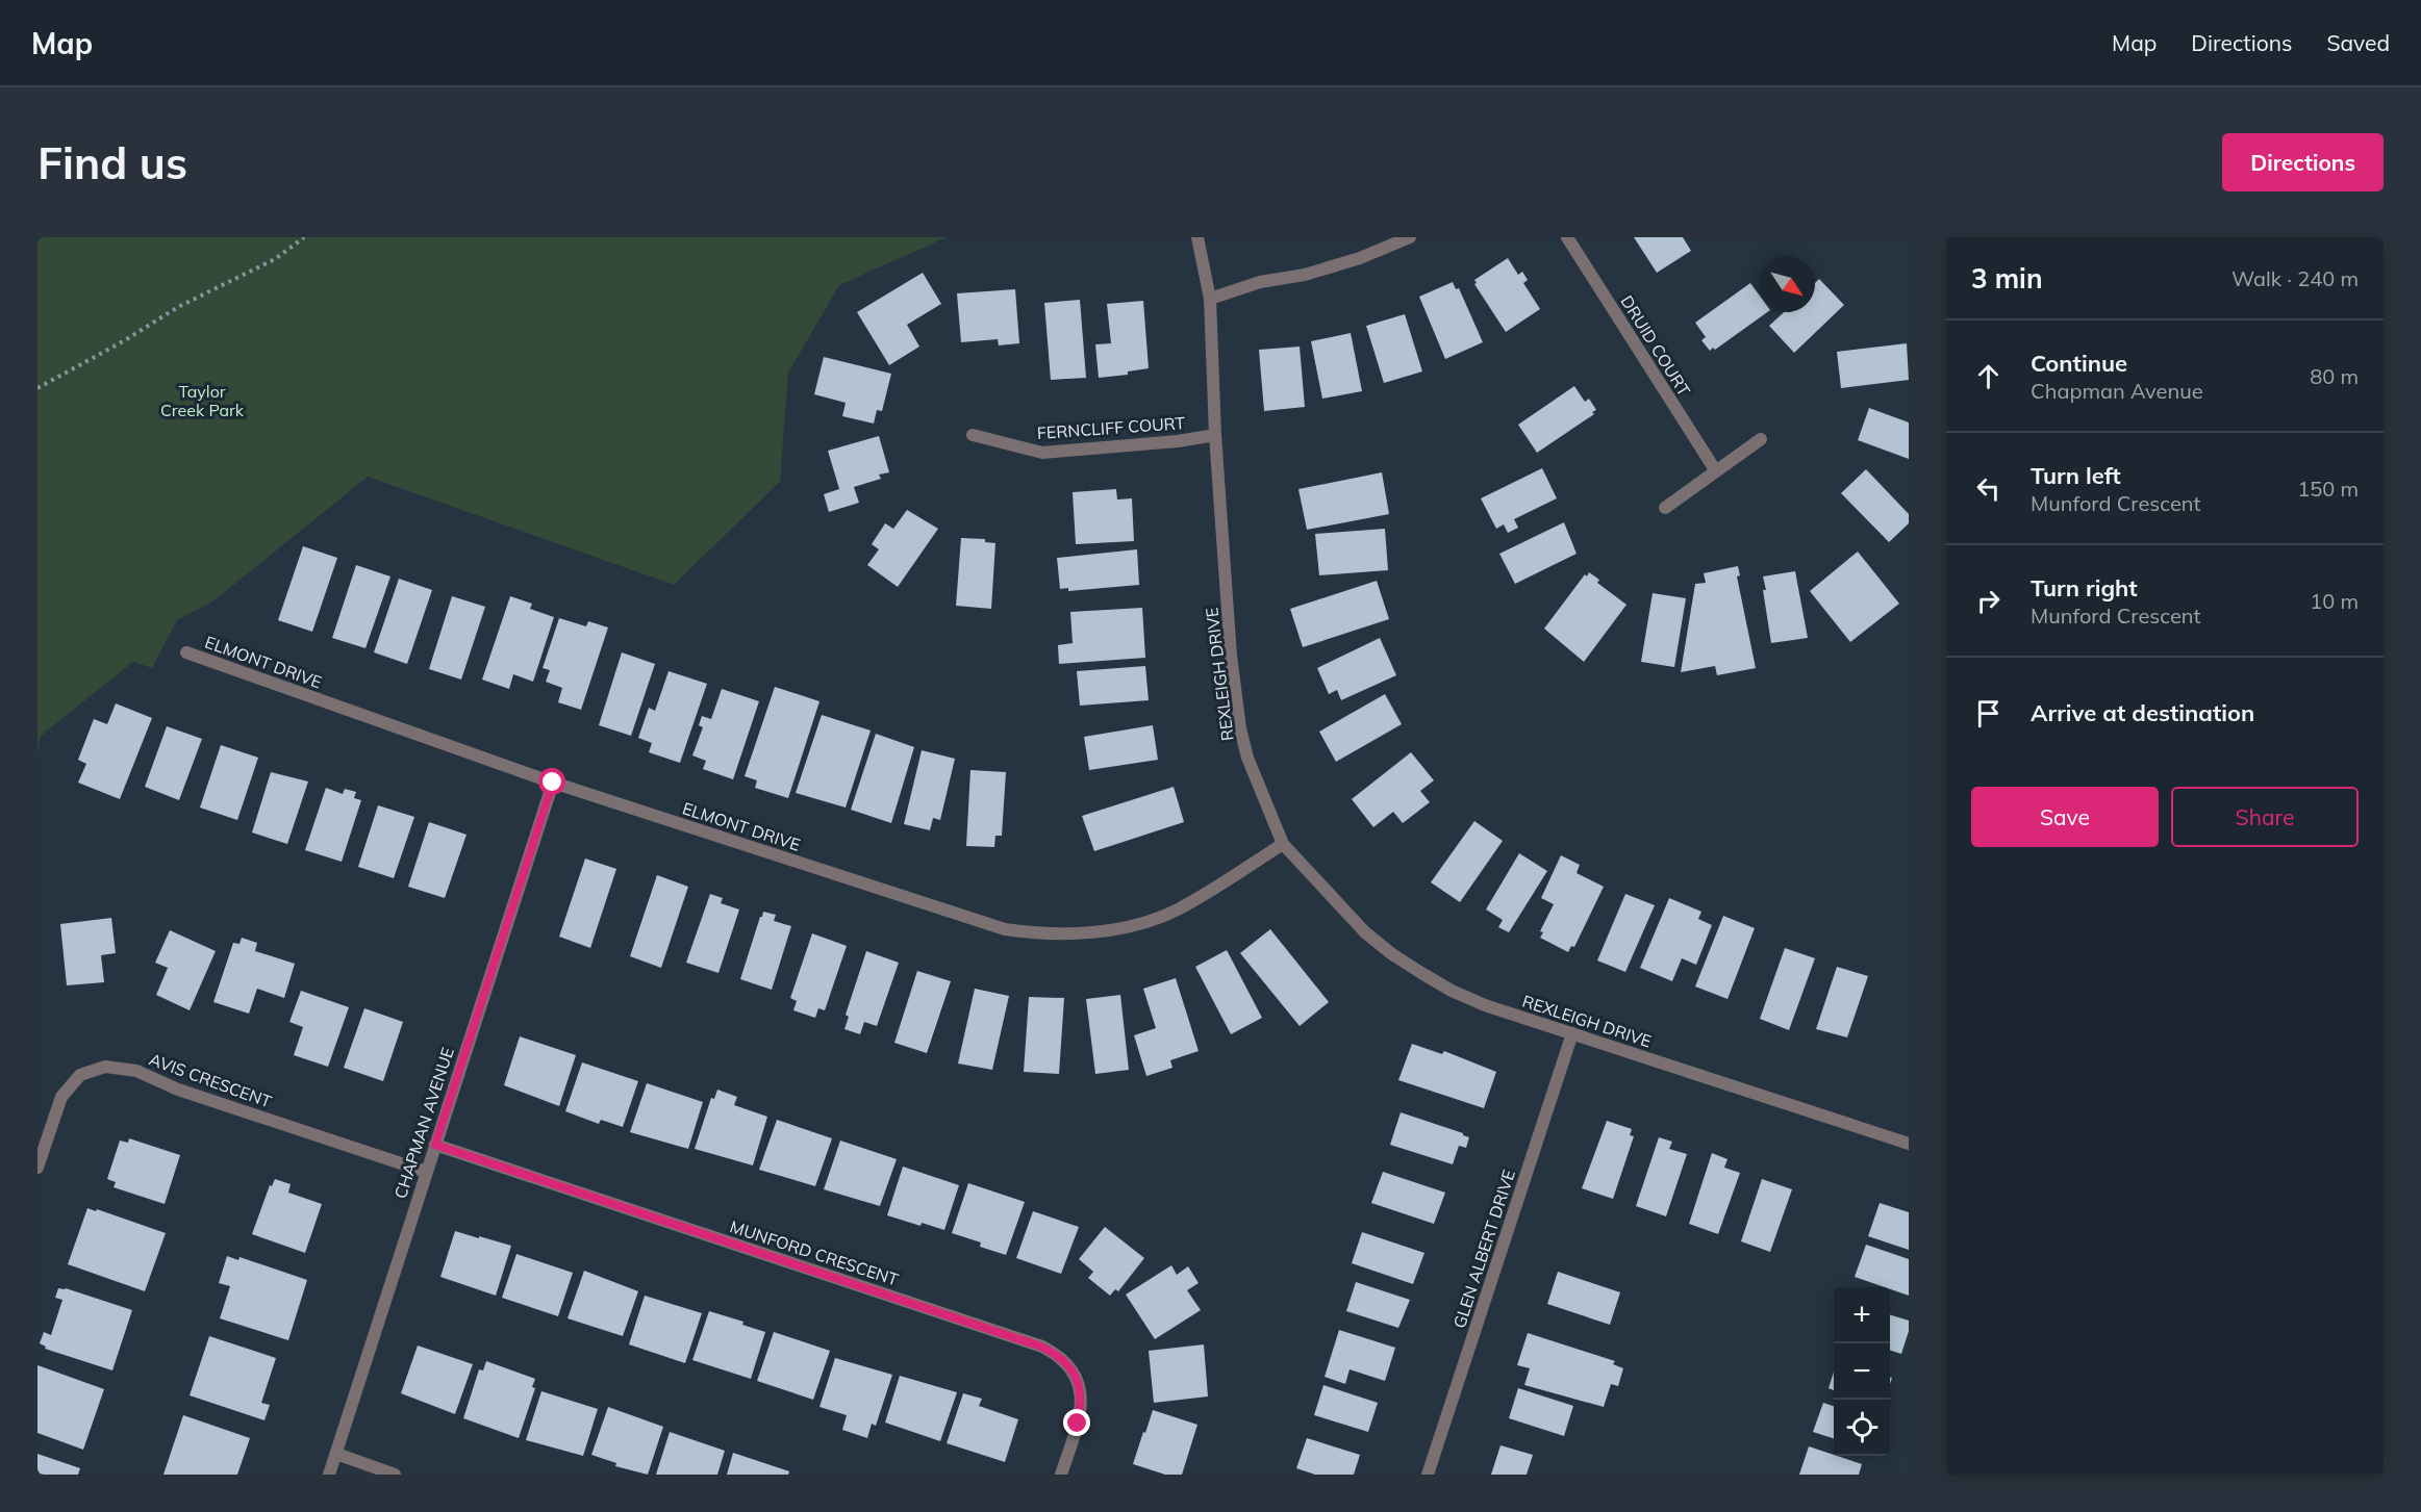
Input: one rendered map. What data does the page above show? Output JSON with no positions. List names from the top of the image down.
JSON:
{
  "streets": {
    "street": [
      "DRUID COURT",
      "FERNCLIFF COURT",
      "ELMONT DRIVE",
      "REXLEIGH DRIVE",
      "AVIS CRESCENT",
      "CHAPMAN AVENUE",
      "GLEN ALBERT DRIVE",
      "MUNFORD CRESCENT"
    ]
  },
  "crossings": [
    ["FERNCLIFF COURT", "REXLEIGH DRIVE"],
    ["ELMONT DRIVE", "REXLEIGH DRIVE"],
    ["ELMONT DRIVE", "CHAPMAN AVENUE"],
    ["REXLEIGH DRIVE", "GLEN ALBERT DRIVE"],
    ["AVIS CRESCENT", "CHAPMAN AVENUE"],
    ["CHAPMAN AVENUE", "MUNFORD CRESCENT"]
  ],
  "parks": ["Taylor Creek Park"],
  "north": "bottom right",
  "page": {
    "header": "Map",
    "nav": ["Map", "Directions", "Saved"],
    "buttons": [
      "Directions",
      ["Save", "Share"]
    ],
    "title": "Find us",
    "heading": ["3 min", "Walk · 240 m"],
    "list": [
      ["Continue", "Chapman Avenue", "80 m"],
      ["Turn left", "Munford Crescent", "150 m"],
      ["Turn right", "Munford Crescent", "10 m"],
      "Arrive at destination"
    ],
    "map_buttons": ["+", "−"]
  }
}
